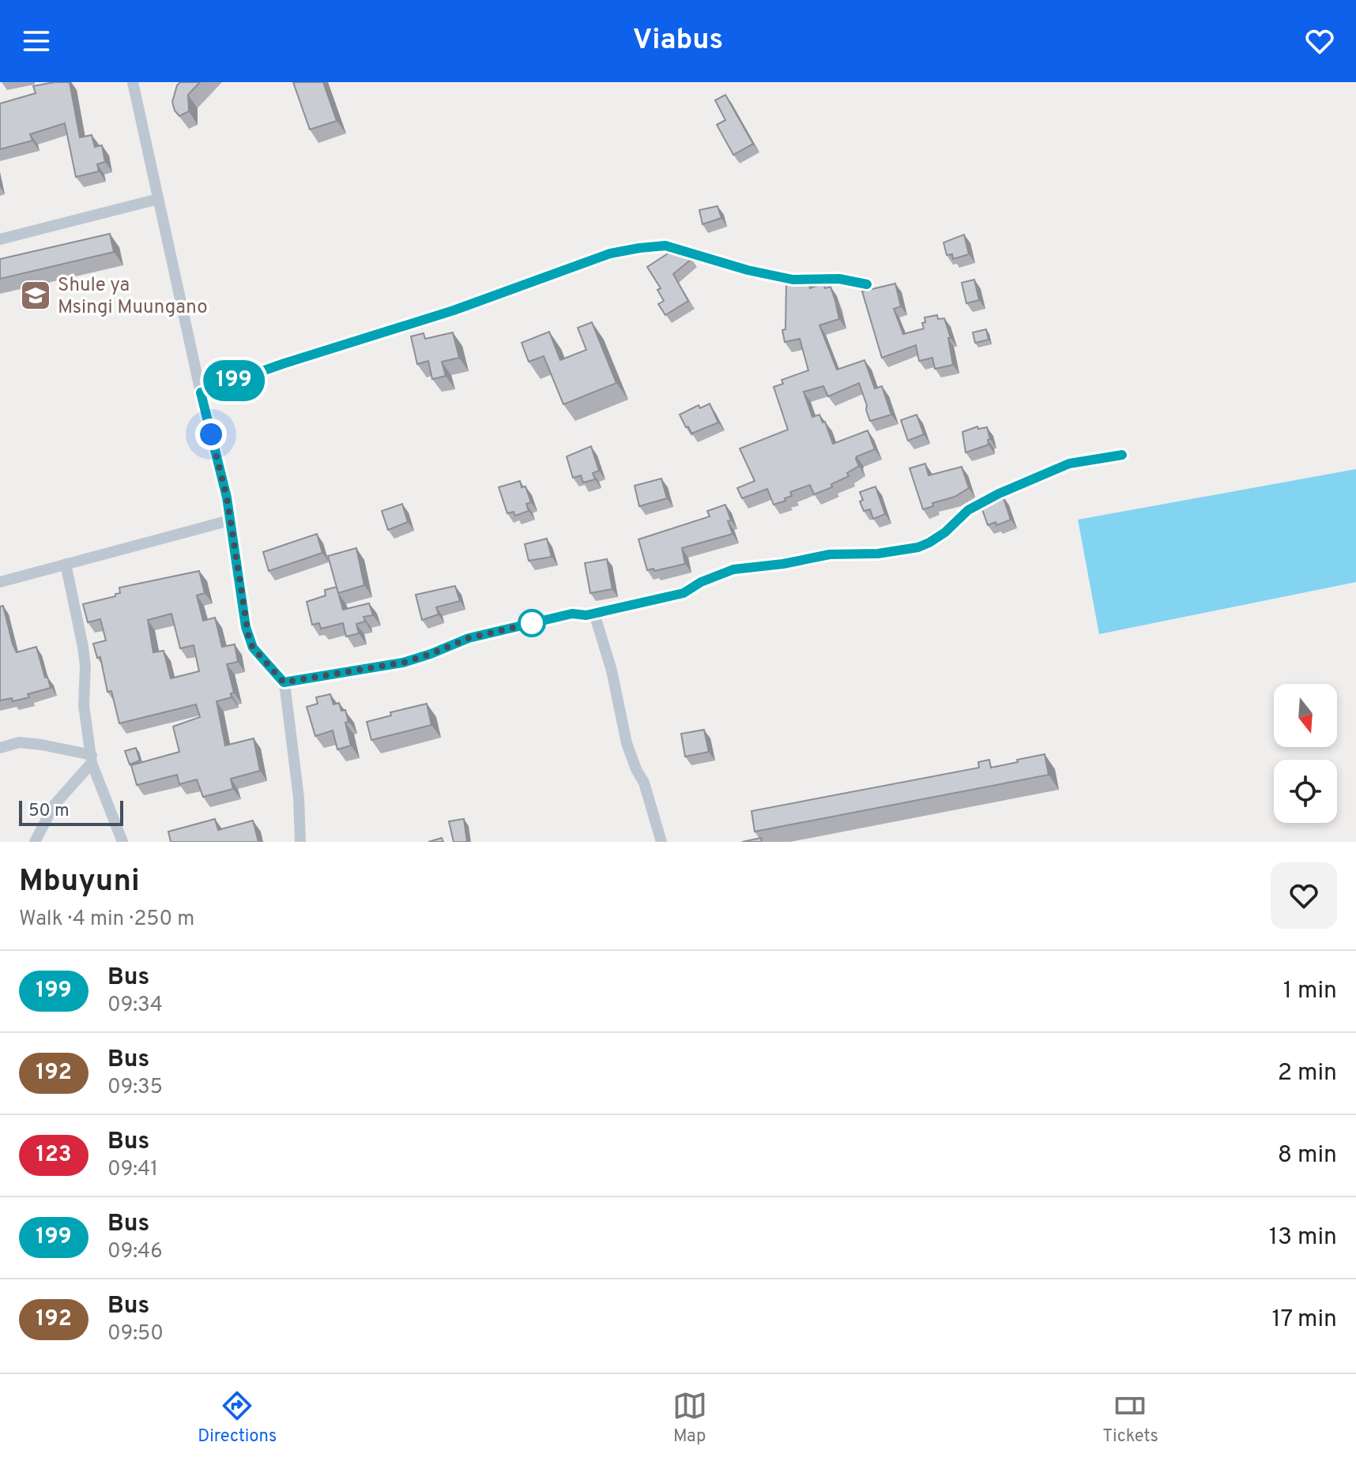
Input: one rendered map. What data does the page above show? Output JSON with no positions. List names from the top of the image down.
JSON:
{
  "places": {
    "school or university": ["Shule ya Msingi Muungano"]
  },
  "lines": ["bus line 199"],
  "scale_bar": "50 m",
  "north": "bottom",
  "page": {
    "header": "Viabus",
    "on_map": "199",
    "scale": "50 m",
    "heading": ["Mbuyuni", "Walk · 4 min · 250 m"],
    "list": [
      {
        "mark": "199",
        "name": "Bus",
        "note": "09:34",
        "value": "1 min"
      },
      {
        "mark": "192",
        "name": "Bus",
        "note": "09:35",
        "value": "2 min"
      },
      {
        "mark": "123",
        "name": "Bus",
        "note": "09:41",
        "value": "8 min"
      },
      {
        "mark": "199",
        "name": "Bus",
        "note": "09:46",
        "value": "13 min"
      },
      {
        "mark": "192",
        "name": "Bus",
        "note": "09:50",
        "value": "17 min"
      }
    ],
    "tabs": ["Directions", "Map", "Tickets"]
  }
}
